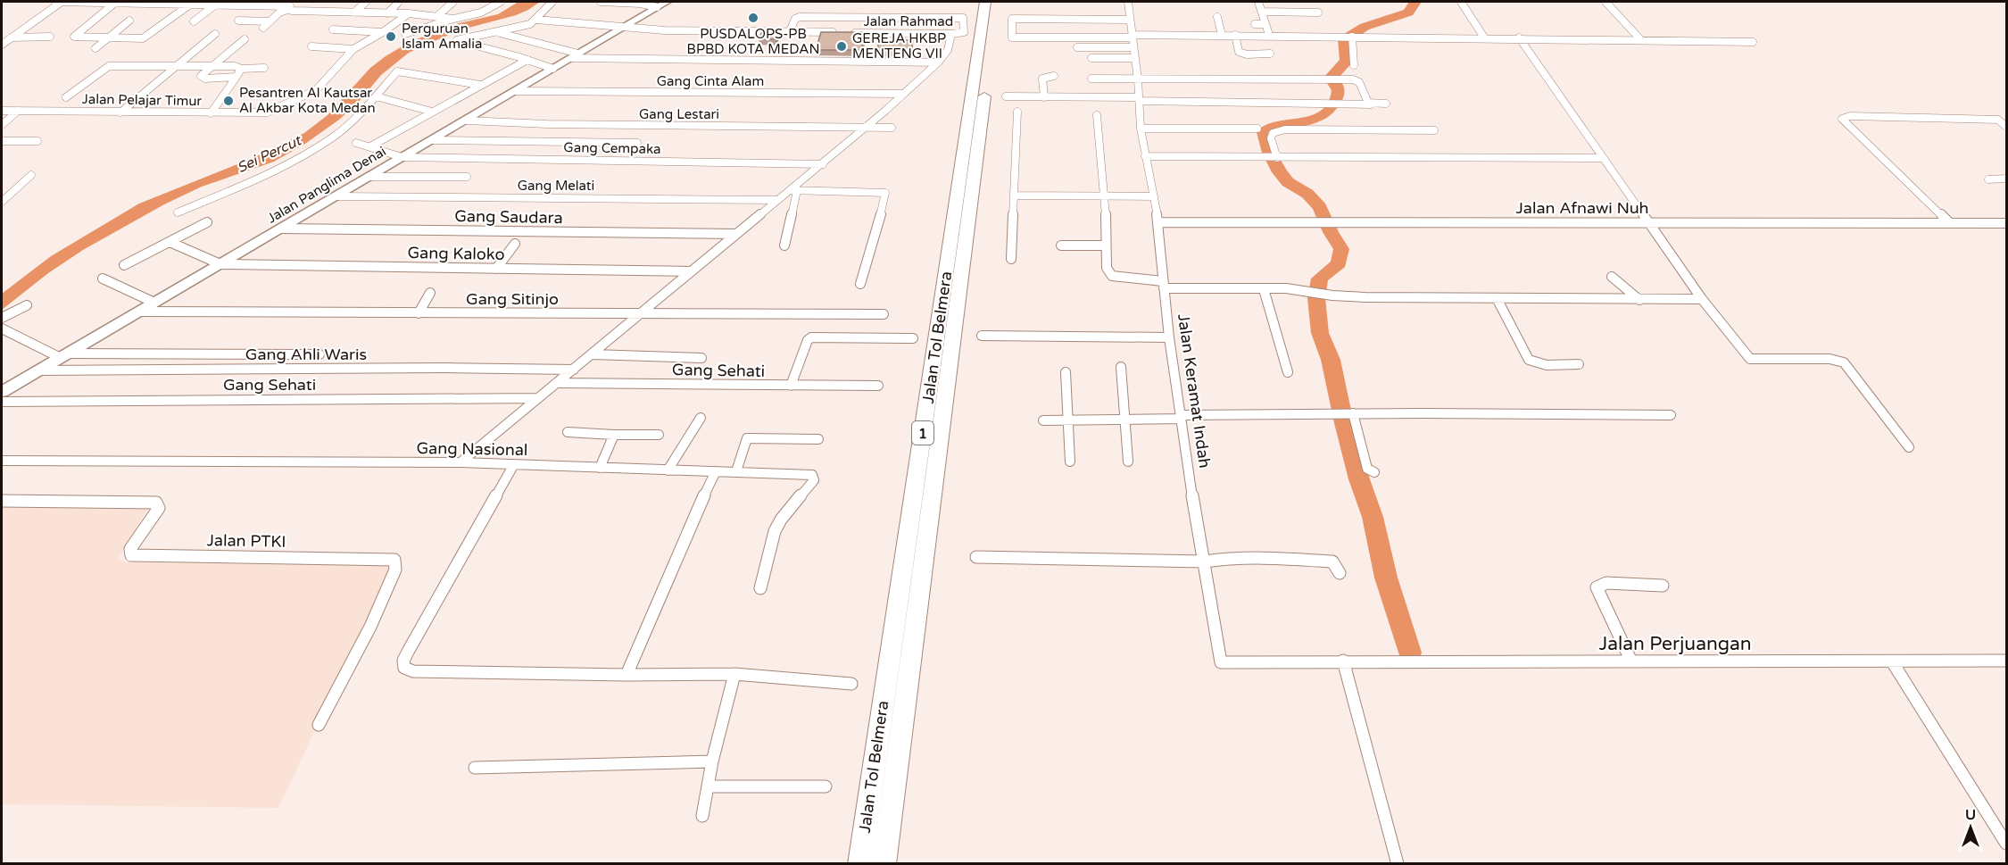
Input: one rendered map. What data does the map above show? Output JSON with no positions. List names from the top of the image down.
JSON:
{
  "streets": {
    "highway": ["Jalan Tol Belmera", "1"],
    "main road": ["Jalan Panglima Denai"],
    "street": [
      "Jalan Rahmad",
      "Gang Cinta Alam",
      "Jalan Pelajar Timur",
      "Gang Lestari",
      "Gang Cempaka",
      "Gang Melati",
      "Jalan Afnawi Nuh",
      "Gang Saudara",
      "Gang Kaloko",
      "Gang Sitinjo",
      "Gang Ahli Waris",
      "Gang Sehati",
      "Jalan Keramat Indah",
      "Gang Nasional",
      "Jalan PTKI",
      "Jalan Perjuangan"
    ]
  },
  "crossings": [
    ["Gang Cinta Alam", "Jalan Panglima Denai"],
    ["Gang Lestari", "Jalan Panglima Denai"],
    ["Gang Cempaka", "Jalan Panglima Denai"],
    ["Jalan Panglima Denai", "Gang Melati"],
    ["Jalan Panglima Denai", "Gang Saudara"],
    ["Jalan Panglima Denai", "Gang Kaloko"],
    ["Jalan Panglima Denai", "Gang Sitinjo"],
    ["Jalan Panglima Denai", "Gang Ahli Waris"],
    ["Jalan Afnawi Nuh", "Jalan Keramat Indah"],
    ["Jalan Keramat Indah", "Jalan Perjuangan"]
  ],
  "water": ["Sei Percut"],
  "places": [
    "PUSDALOPS-PB BPBD KOTA MEDAN",
    "Perguruan Islam Amalia",
    "GEREJA HKBP MENTENG VII",
    "Pesantren Al Kautsar Al Akbar Kota Medan"
  ],
  "north": "top"
}
